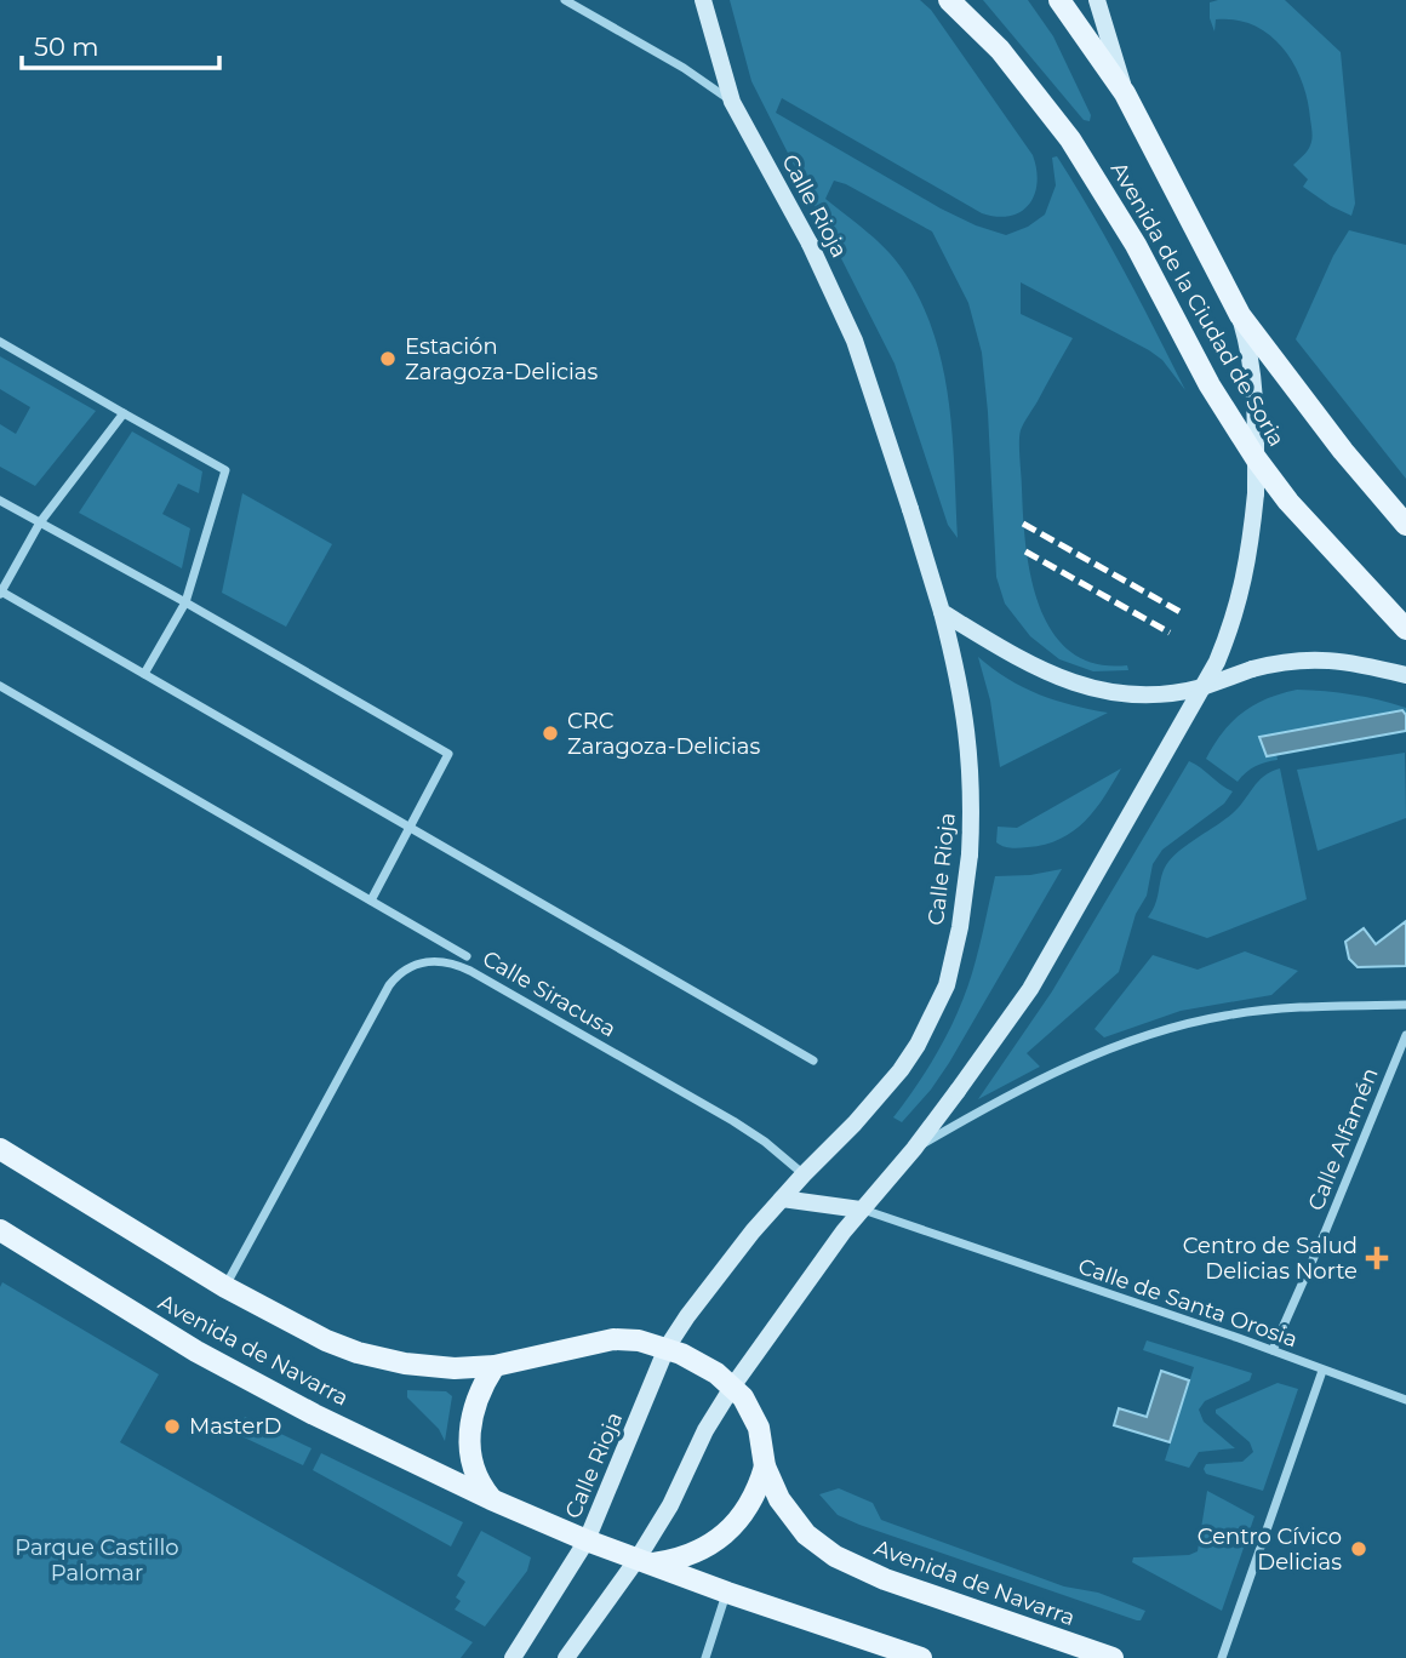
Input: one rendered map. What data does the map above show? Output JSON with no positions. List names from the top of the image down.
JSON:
{
  "streets": {
    "main road": ["Calle Rioja", "Avenida de la Ciudad de Soria", "Avenida de Navarra"],
    "street": ["Calle Siracusa", "Calle Alfamén", "Calle de Santa Orosia"]
  },
  "crossings": [
    ["Calle Rioja", "Calle Siracusa"],
    ["Calle Rioja", "Avenida de Navarra"],
    ["Calle Siracusa", "Avenida de Navarra"],
    ["Calle Alfamén", "Calle de Santa Orosia"]
  ],
  "parks": ["Parque Castillo Palomar"],
  "places": {
    "other": [
      "Estación Zaragoza-Delicias",
      "CRC Zaragoza-Delicias",
      "MasterD",
      "Centro Cívico Delicias"
    ],
    "health": ["Centro de Salud Delicias Norte"]
  },
  "scale_bar": "50 m"
}
